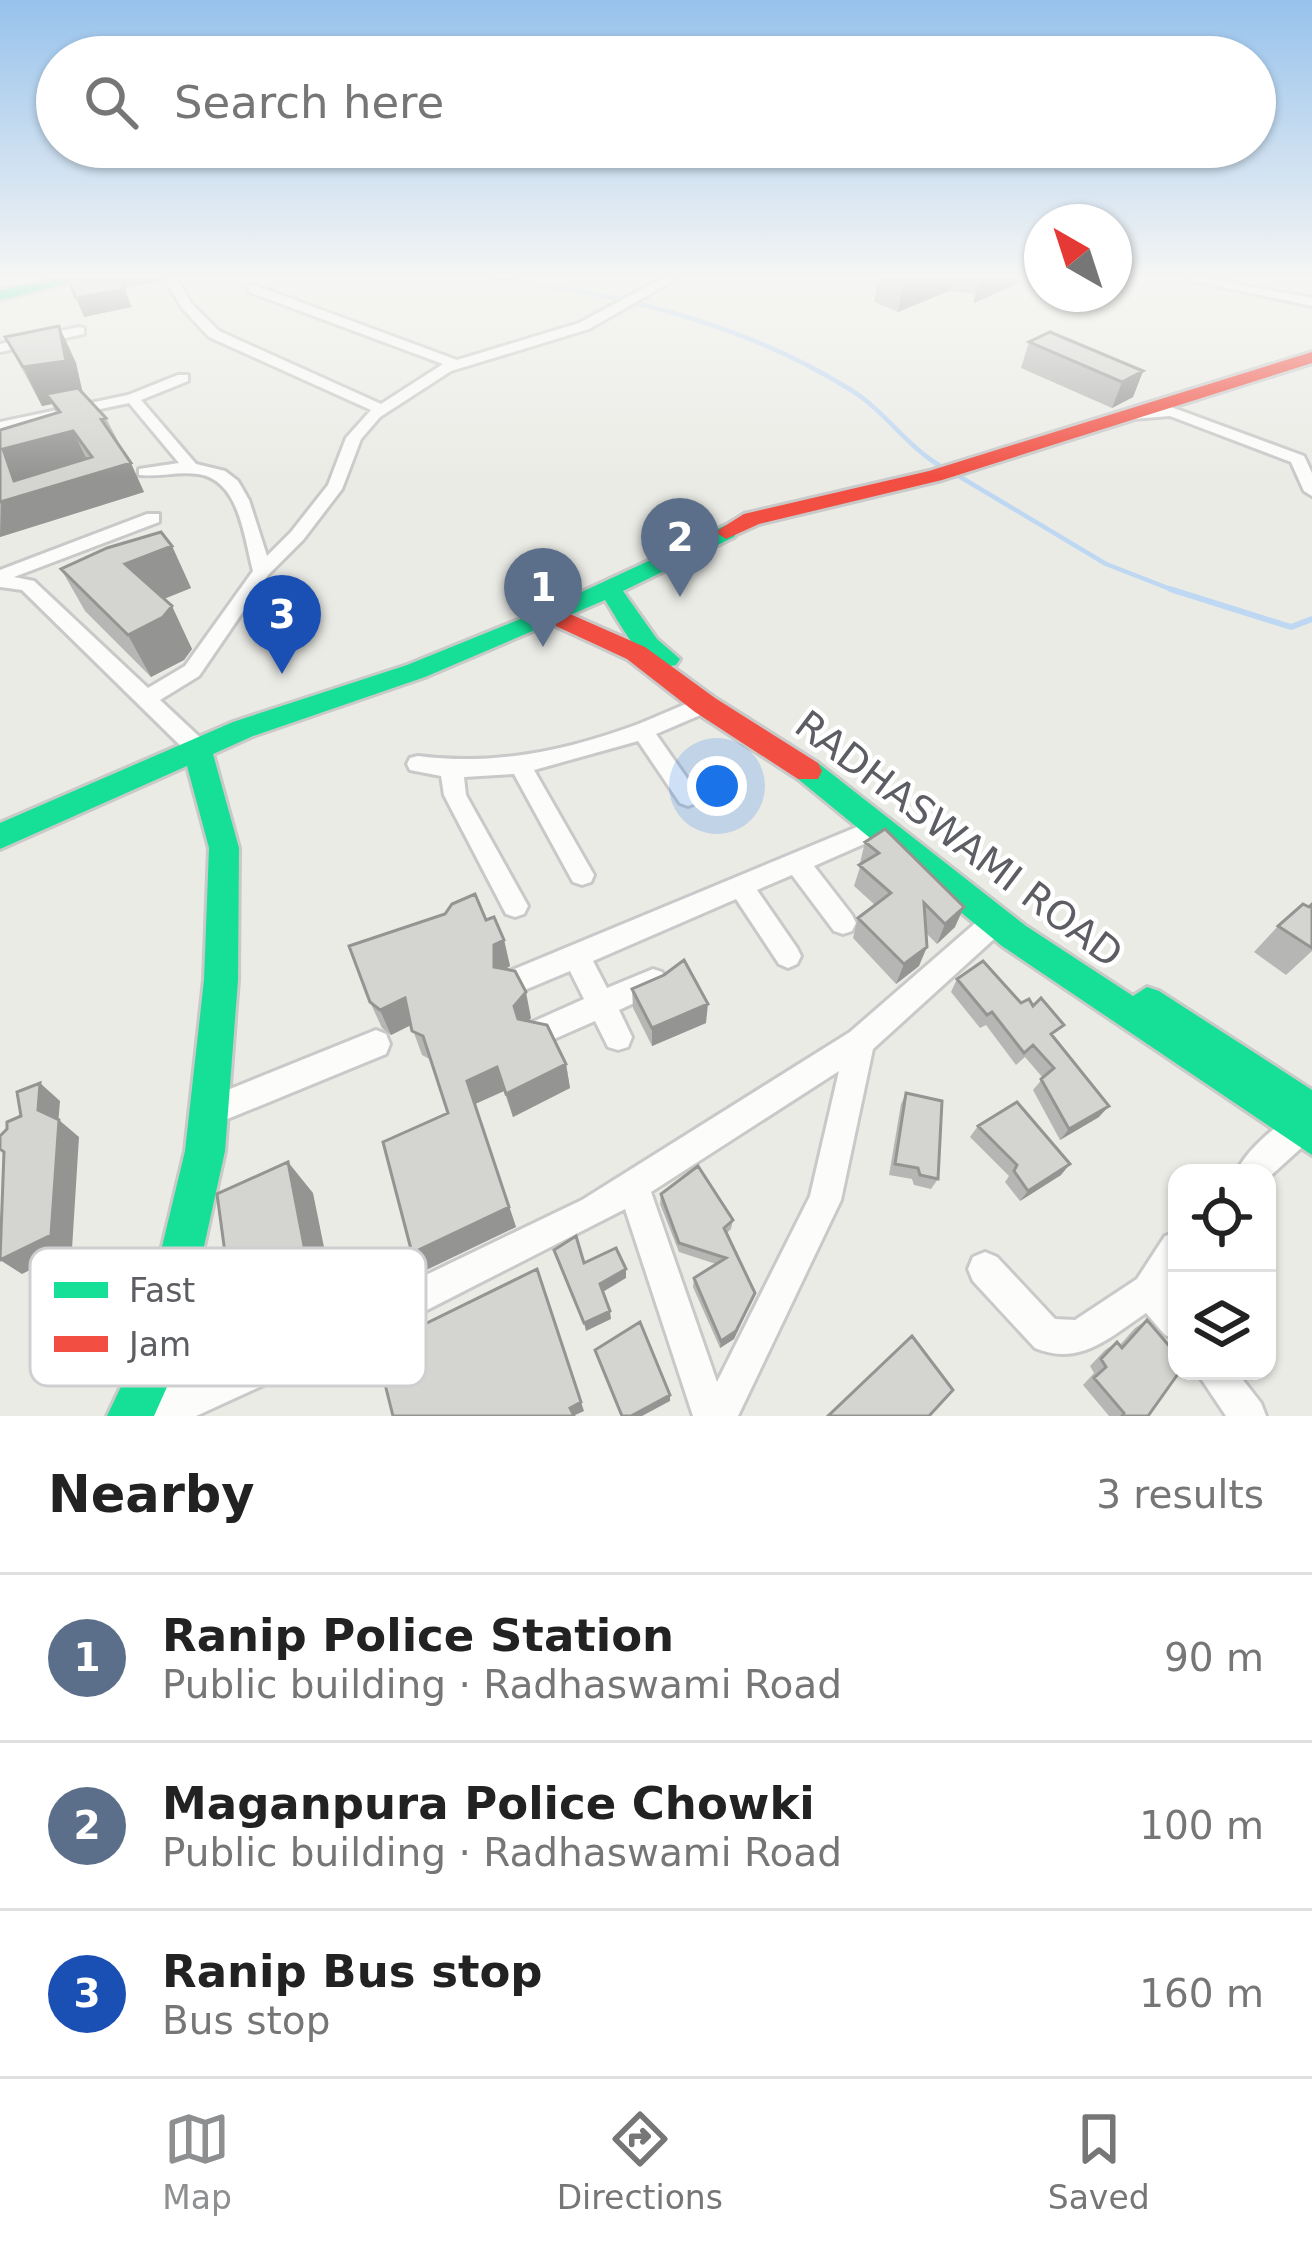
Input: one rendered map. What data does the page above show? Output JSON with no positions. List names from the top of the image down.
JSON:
{
  "streets": {
    "street": ["RADHASWAMI ROAD"]
  },
  "legend": ["Fast", "Jam"],
  "north": "top left",
  "page": {
    "search": "Search here",
    "pins": ["2", "1", "3"],
    "heading": ["Nearby", "3 results"],
    "list": [
      {
        "mark": "1",
        "name": "Ranip Police Station",
        "note": "Public building · Radhaswami Road",
        "value": "90 m"
      },
      {
        "mark": "2",
        "name": "Maganpura Police Chowki",
        "note": "Public building · Radhaswami Road",
        "value": "100 m"
      },
      {
        "mark": "3",
        "name": "Ranip Bus stop",
        "note": "Bus stop",
        "value": "160 m"
      }
    ],
    "nav": ["Map", "Directions", "Saved"]
  }
}
